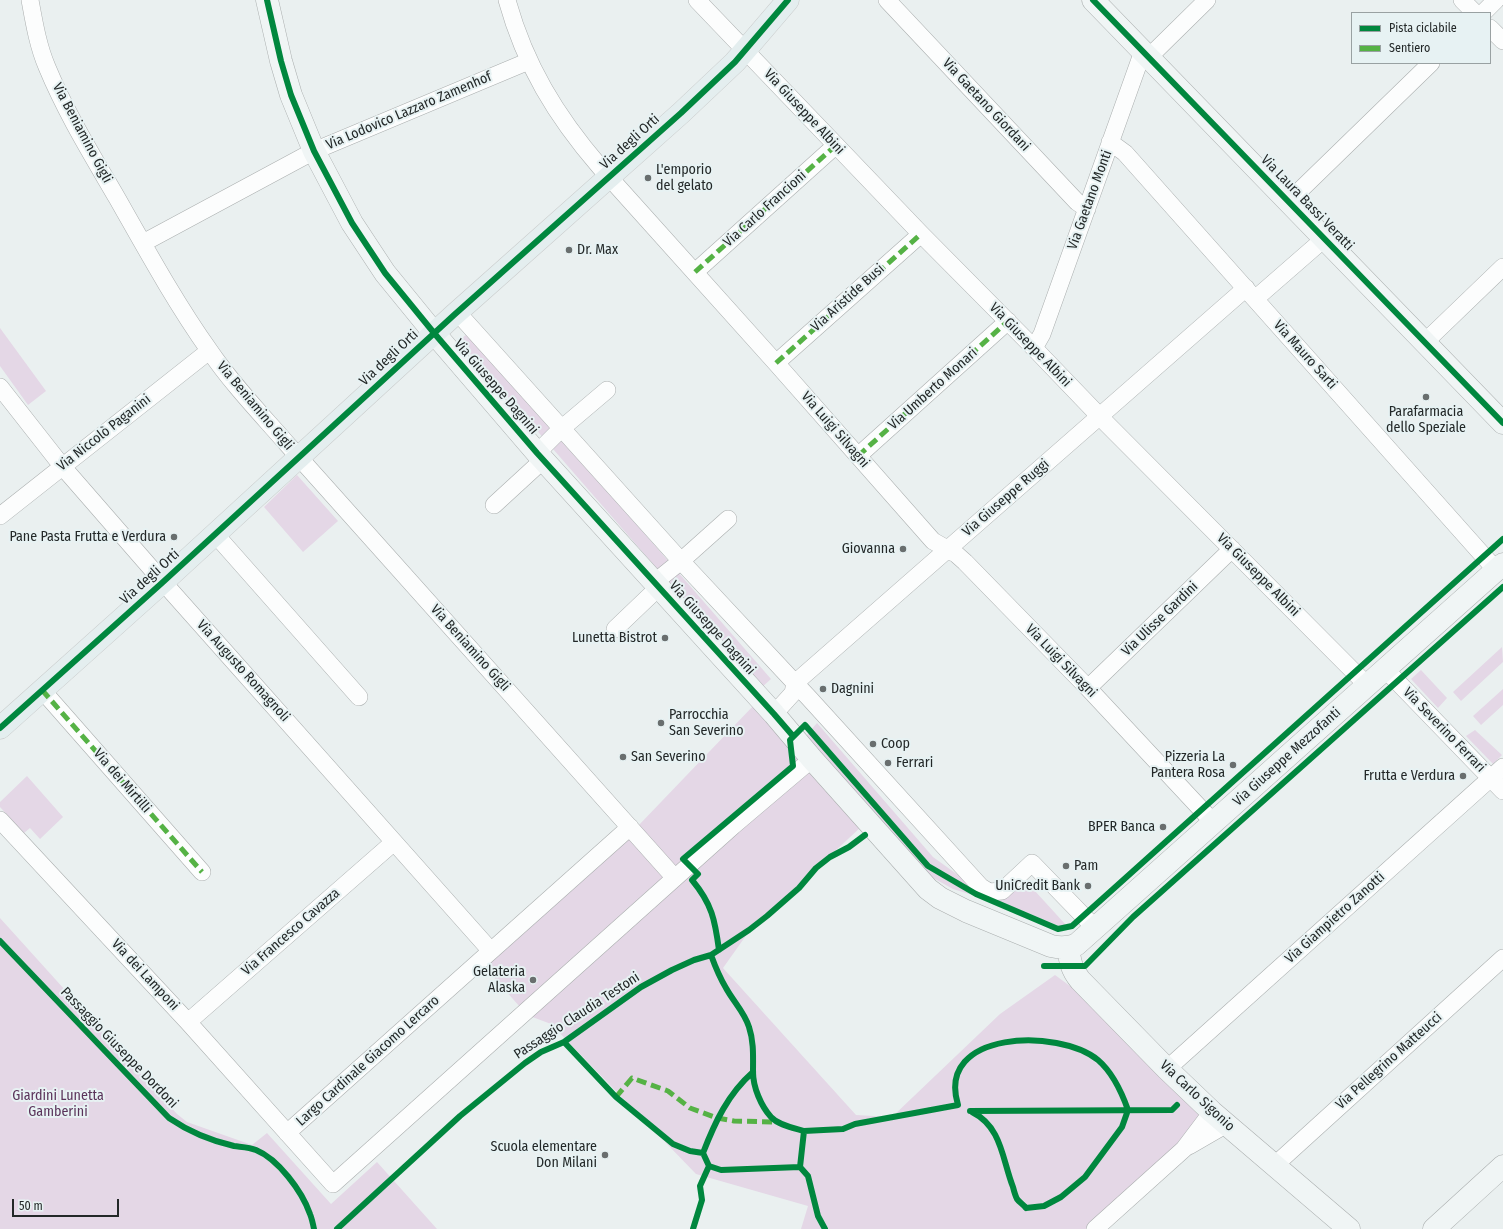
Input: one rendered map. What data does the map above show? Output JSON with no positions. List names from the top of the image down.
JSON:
{
  "streets": {
    "main road": ["Via degli Orti"],
    "street": [
      "Via Gaetano Giordani",
      "Via Lodovico Lazzaro Zamenhof",
      "Via Giuseppe Albini",
      "Via Beniamino Gigli",
      "Via Gaetano Monti",
      "Via Laura Bassi Veratti",
      "Via Carlo Francioni",
      "Via Aristide Busi",
      "Via Mauro Sarti",
      "Via Giuseppe Dagnini",
      "Via Umberto Monari",
      "Via Luigi Silvagni",
      "Via Niccolò Paganini",
      "Via Giuseppe Ruggi",
      "Via Ulisse Gardini",
      "Via Augusto Romagnoli",
      "Via Severino Ferrari",
      "Via Giuseppe Mezzofanti",
      "Via dei Mirtilli",
      "Via Giampietro Zanotti",
      "Via Francesco Cavazza",
      "Via dei Lamponi",
      "Largo Cardinale Giacomo Lercaro",
      "Via Pellegrino Matteucci",
      "Via Carlo Sigonio"
    ],
    "cycle path": ["Passaggio Claudia Testoni", "Passaggio Giuseppe Dordoni"]
  },
  "crossings": [
    ["Via Gaetano Giordani", "Via Gaetano Monti"],
    ["Via Lodovico Lazzaro Zamenhof", "Via Beniamino Gigli"],
    ["Via Lodovico Lazzaro Zamenhof", "Via Giuseppe Dagnini"],
    ["Via Lodovico Lazzaro Zamenhof", "Via Luigi Silvagni"],
    ["Via Giuseppe Albini", "Via degli Orti"],
    ["Via Giuseppe Albini", "Via Gaetano Monti"],
    ["Via Giuseppe Albini", "Via Carlo Francioni"],
    ["Via Giuseppe Albini", "Via Aristide Busi"],
    ["Via Giuseppe Albini", "Via Umberto Monari"],
    ["Via Giuseppe Albini", "Via Giuseppe Ruggi"],
    ["Via Giuseppe Albini", "Via Ulisse Gardini"],
    ["Via Giuseppe Albini", "Via Giuseppe Mezzofanti"],
    ["Via Beniamino Gigli", "Via degli Orti"],
    ["Via Beniamino Gigli", "Via Niccolò Paganini"],
    ["Via Beniamino Gigli", "Largo Cardinale Giacomo Lercaro"],
    ["Via degli Orti", "Via Giuseppe Dagnini"],
    ["Via degli Orti", "Via Luigi Silvagni"],
    ["Via degli Orti", "Via Augusto Romagnoli"],
    ["Via degli Orti", "Via dei Mirtilli"],
    ["Via Gaetano Monti", "Via Laura Bassi Veratti"],
    ["Via Gaetano Monti", "Via Mauro Sarti"],
    ["Via Laura Bassi Veratti", "Via Giuseppe Ruggi"],
    ["Via Carlo Francioni", "Via Luigi Silvagni"],
    ["Via Aristide Busi", "Via Luigi Silvagni"],
    ["Via Mauro Sarti", "Via Giuseppe Ruggi"],
    ["Via Mauro Sarti", "Via Giuseppe Mezzofanti"],
    ["Via Giuseppe Dagnini", "Via Giuseppe Ruggi"],
    ["Via Giuseppe Dagnini", "Via Giuseppe Mezzofanti"],
    ["Via Giuseppe Dagnini", "Largo Cardinale Giacomo Lercaro"],
    ["Via Giuseppe Dagnini", "Via Carlo Sigonio"],
    ["Via Umberto Monari", "Via Luigi Silvagni"],
    ["Via Luigi Silvagni", "Via Giuseppe Ruggi"],
    ["Via Luigi Silvagni", "Via Ulisse Gardini"],
    ["Via Luigi Silvagni", "Via Giuseppe Mezzofanti"],
    ["Via Niccolò Paganini", "Via Augusto Romagnoli"],
    ["Via Augusto Romagnoli", "Via Francesco Cavazza"],
    ["Via Augusto Romagnoli", "Largo Cardinale Giacomo Lercaro"],
    ["Via Severino Ferrari", "Via Giuseppe Mezzofanti"],
    ["Via Severino Ferrari", "Via Giampietro Zanotti"],
    ["Via Giuseppe Mezzofanti", "Via Carlo Sigonio"],
    ["Via Giampietro Zanotti", "Via Carlo Sigonio"],
    ["Via Francesco Cavazza", "Via dei Lamponi"],
    ["Via dei Lamponi", "Largo Cardinale Giacomo Lercaro"],
    ["Via Pellegrino Matteucci", "Via Carlo Sigonio"]
  ],
  "parks": ["Giardini Lunetta Gamberini"],
  "places": [
    "L'emporio del gelato",
    "Dr. Max",
    "Parafarmacia dello Speziale",
    "Pane Pasta Frutta e Verdura",
    "Giovanna",
    "Lunetta Bistrot",
    "Dagnini",
    "Parrocchia San Severino",
    "Coop",
    "San Severino",
    "Ferrari",
    "Pizzeria La Pantera Rosa",
    "Frutta e Verdura",
    "BPER Banca",
    "Pam",
    "UniCredit Bank",
    "Gelateria Alaska",
    "Scuola elementare Don Milani"
  ],
  "legend": ["Pista ciclabile", "Sentiero"],
  "scale_bar": "50 m"
}
